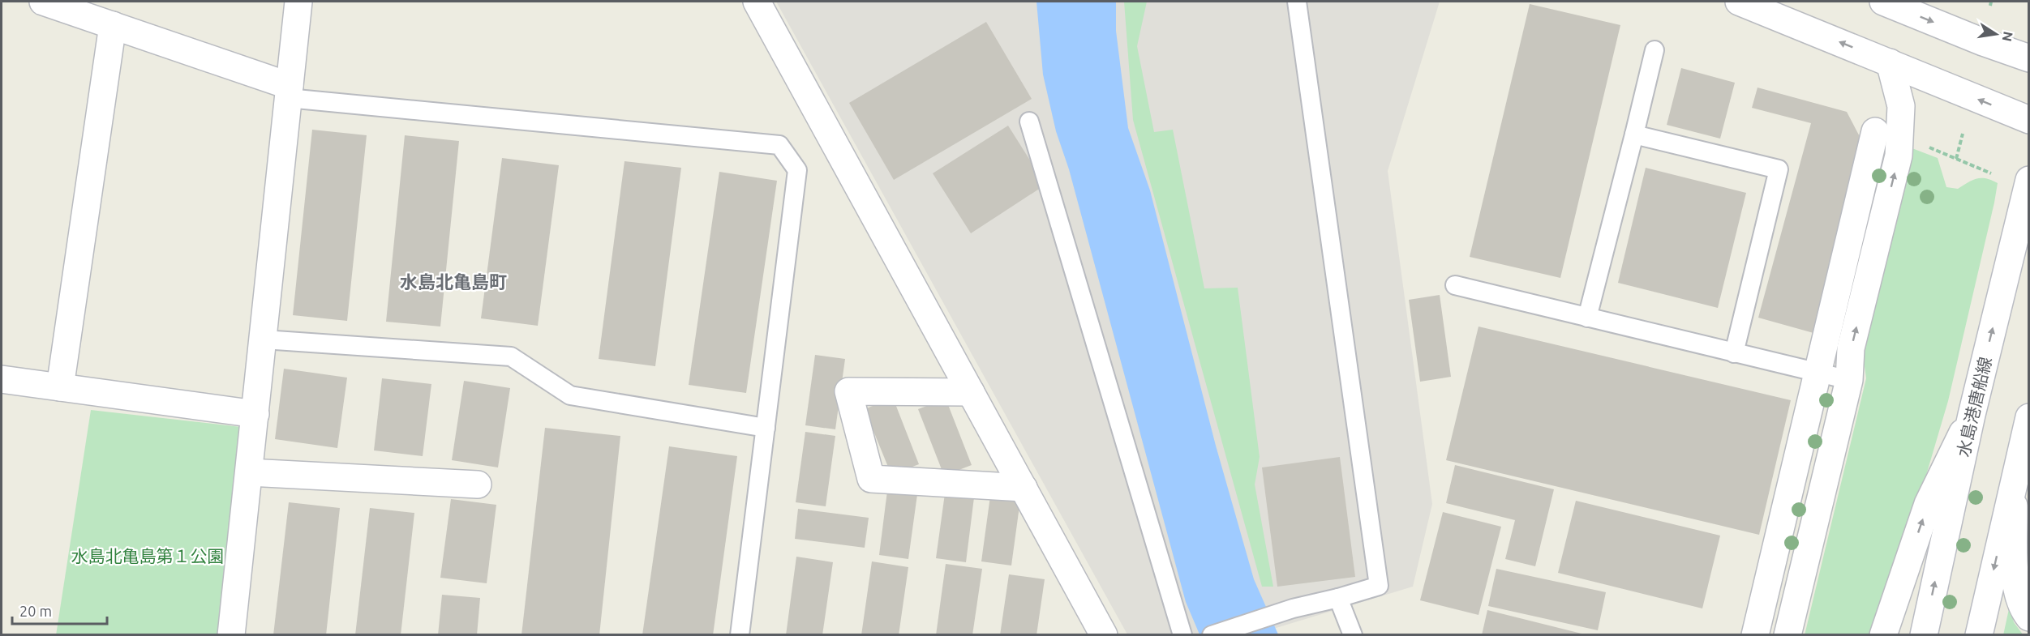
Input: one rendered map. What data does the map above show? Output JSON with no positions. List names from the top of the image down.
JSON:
{
  "streets": {
    "street": ["水島港唐船線"]
  },
  "districts": ["水島北亀島町"],
  "parks": ["水島北亀島第１公園"],
  "scale_bar": "20 m",
  "north": "right"
}
